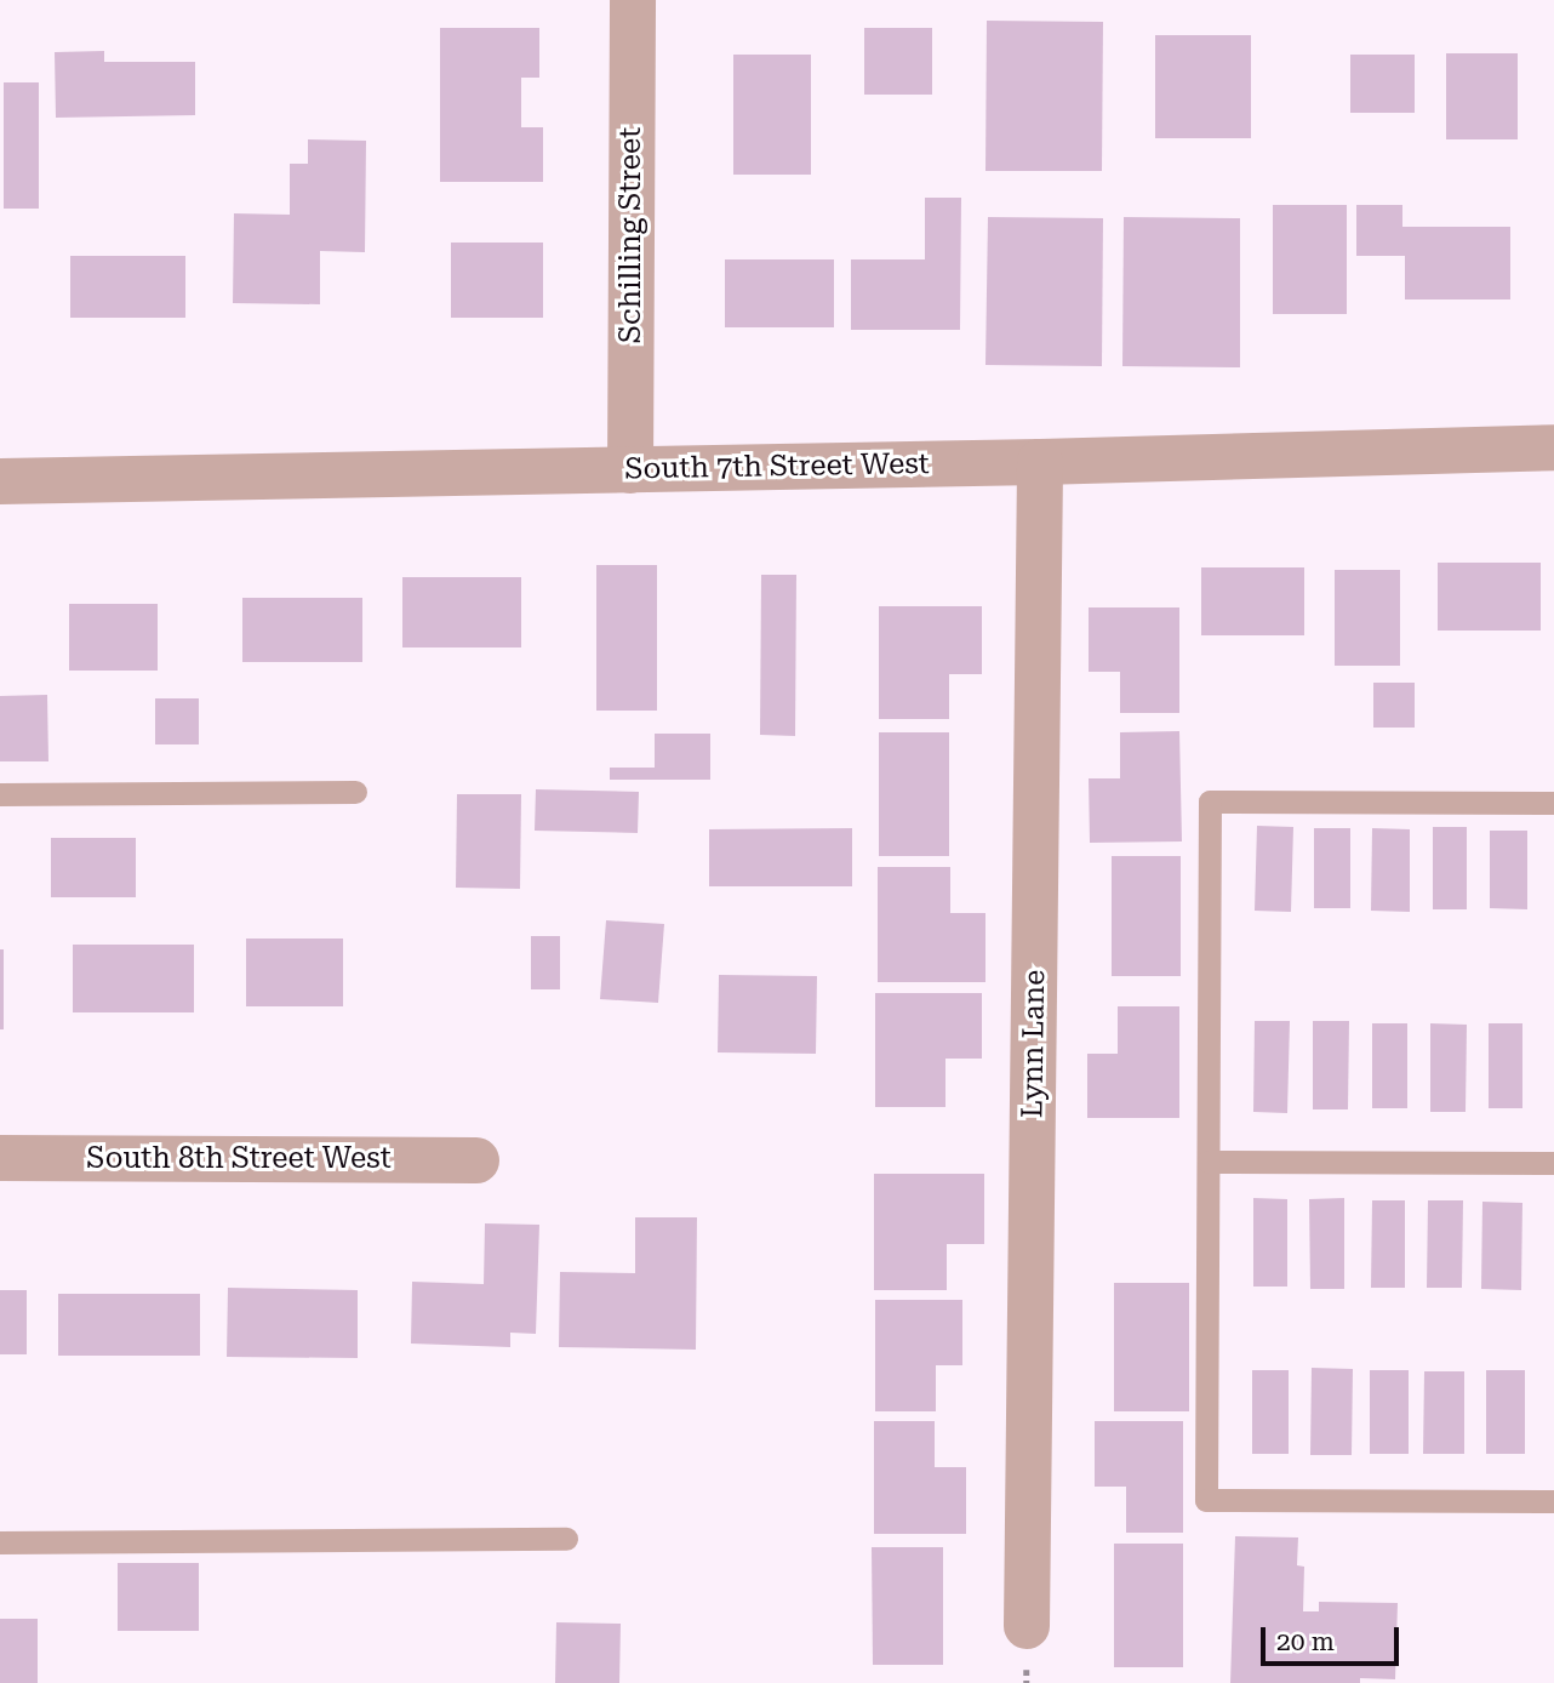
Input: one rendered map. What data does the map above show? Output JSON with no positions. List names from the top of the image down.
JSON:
{
  "streets": {
    "street": [
      "Schilling Street",
      "South 7th Street West",
      "Lynn Lane",
      "South 8th Street West"
    ]
  },
  "crossings": [
    ["Schilling Street", "South 7th Street West"],
    ["South 7th Street West", "Lynn Lane"]
  ],
  "scale_bar": "20 m"
}
